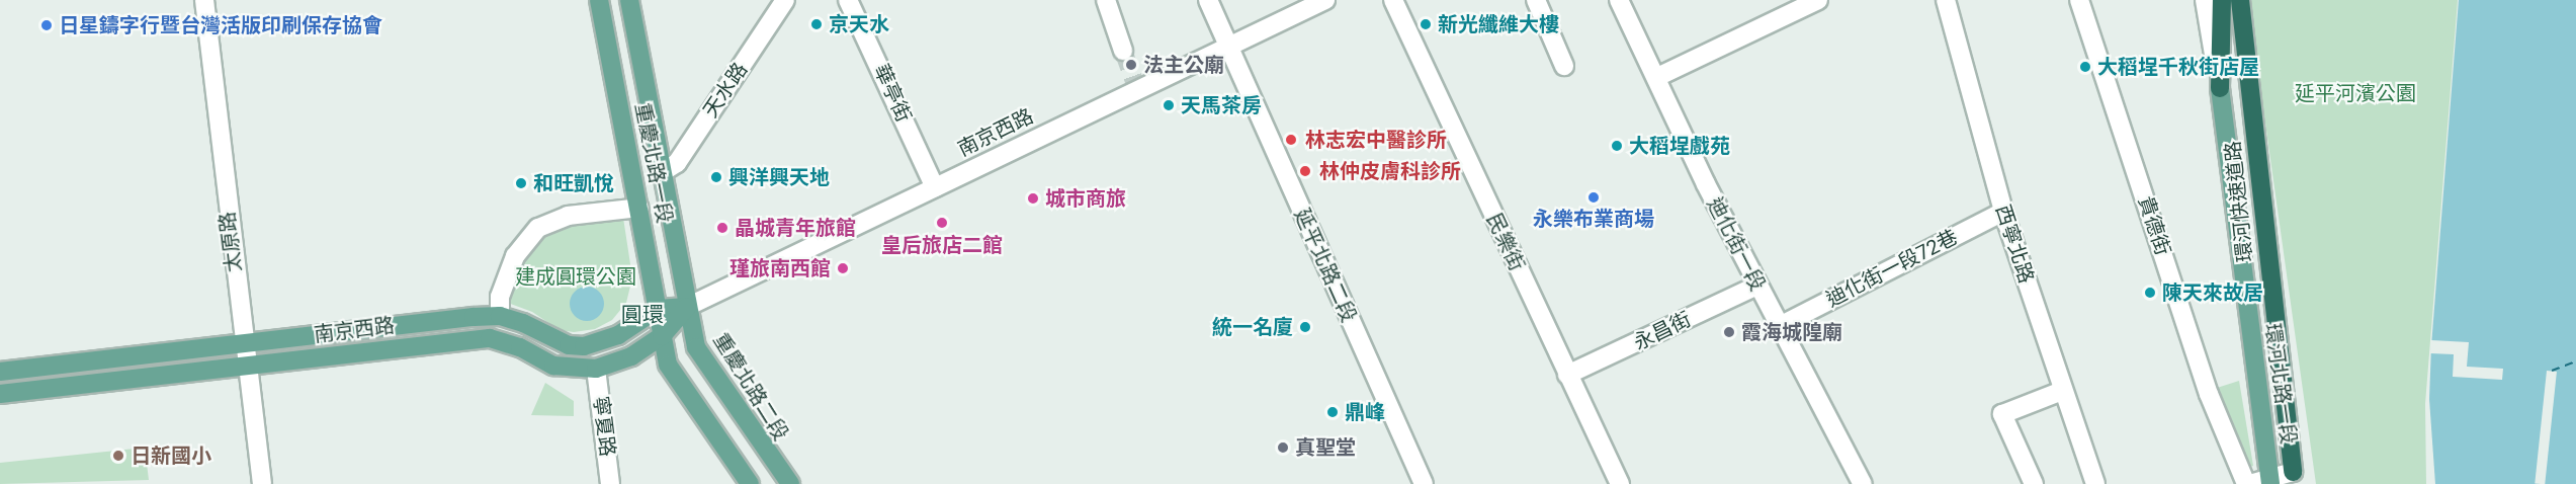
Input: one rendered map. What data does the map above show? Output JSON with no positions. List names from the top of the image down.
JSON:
{
  "streets": {
    "highway": ["環河快速道路"],
    "main road": [
      "南京西路",
      "重慶北路一段",
      "環河北路一段",
      "重慶北路二段"
    ],
    "street": [
      "天水路",
      "華亭街",
      "貴德街",
      "太原路",
      "民樂街",
      "迪化街一段",
      "西寧北路",
      "延平北路二段",
      "迪化街一段72巷",
      "永昌街",
      "寧夏路"
    ]
  },
  "crossings": [
    ["天水路", "重慶北路一段"],
    ["華亭街", "南京西路"],
    ["南京西路", "重慶北路一段"],
    ["南京西路", "太原路"],
    ["南京西路", "延平北路二段"],
    ["南京西路", "重慶北路二段"],
    ["南京西路", "寧夏路"],
    ["重慶北路一段", "重慶北路二段"],
    ["民樂街", "永昌街"],
    ["迪化街一段", "迪化街一段72巷"],
    ["迪化街一段", "永昌街"],
    ["西寧北路", "迪化街一段72巷"]
  ],
  "districts": ["圓環"],
  "parks": ["延平河濱公園", "建成圓環公園"],
  "places": [
    "京天水",
    "新光纖維大樓",
    "日星鑄字行暨台灣活版印刷保存協會",
    "法主公廟",
    "大稻埕千秋街店屋",
    "天馬茶房",
    "林志宏中醫診所",
    "大稻埕戲苑",
    "林仲皮膚科診所",
    "興洋興天地",
    "和旺凱悅",
    "永樂布業商場",
    "城市商旅",
    "皇后旅店二館",
    "晶城青年旅館",
    "瑾旅南西館",
    "陳天來故居",
    "統一名廈",
    "霞海城隍廟",
    "鼎峰",
    "真聖堂",
    "日新國小"
  ]
}
